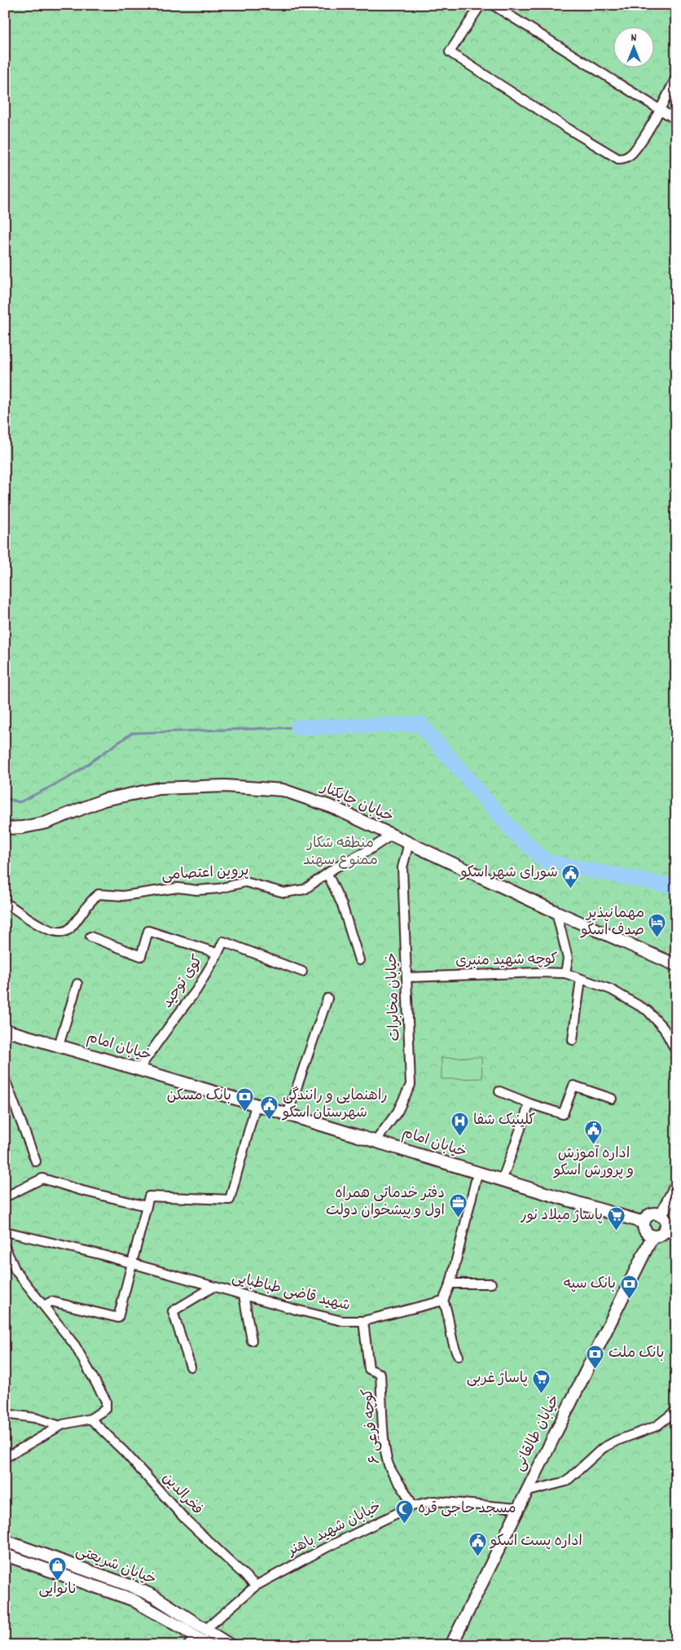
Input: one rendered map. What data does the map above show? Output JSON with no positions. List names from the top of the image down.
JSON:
{
  "streets": {
    "main road": [
      "خیابان چایکنار",
      "خیابان امام",
      "خیابان طالقانی",
      "خیابان شریعتی"
    ],
    "street": [
      "پروین اعتصامی",
      "کوچه شهید منبری",
      "کوی توحید",
      "خیابان مخابرات",
      "شهید قاضی طباطبایی",
      "کوچه فرعی ۶",
      "فخرالدین",
      "خیابان شهید باهنر"
    ]
  },
  "crossings": [
    ["خیابان چایکنار", "پروین اعتصامی"],
    ["خیابان چایکنار", "خیابان مخابرات"],
    ["کوچه شهید منبری", "خیابان مخابرات"],
    ["کوی توحید", "خیابان امام"],
    ["خیابان مخابرات", "خیابان امام"],
    ["خیابان امام", "خیابان طالقانی"],
    ["شهید قاضی طباطبایی", "کوچه فرعی ۶"],
    ["کوچه فرعی ۶", "خیابان شهید باهنر"],
    ["خیابان طالقانی", "خیابان شهید باهنر"],
    ["فخرالدین", "خیابان شهید باهنر"],
    ["خیابان شهید باهنر", "خیابان شریعتی"]
  ],
  "parks": ["منطقه شکار ممنوع سهند"],
  "places": {
    "public building": [
      "شورای شهر اسکو",
      "راهنمایی و رانندگی شهرستان اسکو",
      "اداره آموزش و پرورش اسکو",
      "اداره پست اسکو"
    ],
    "hotel": ["مهمانپذیر صدف اسکو"],
    "bank": ["بانک مسکن", "بانک سپه", "بانک ملت"],
    "hospital": ["کلینیک شفا"],
    "office": ["دفتر خدماتی همراه اول و پیشخوان دولت"],
    "supermarket": ["پاساژ میلاد نور", "پاساژ غربی"],
    "mosque": ["مسجد حاجی قره"],
    "shop": ["نانوایی"]
  },
  "north": "top"
}
